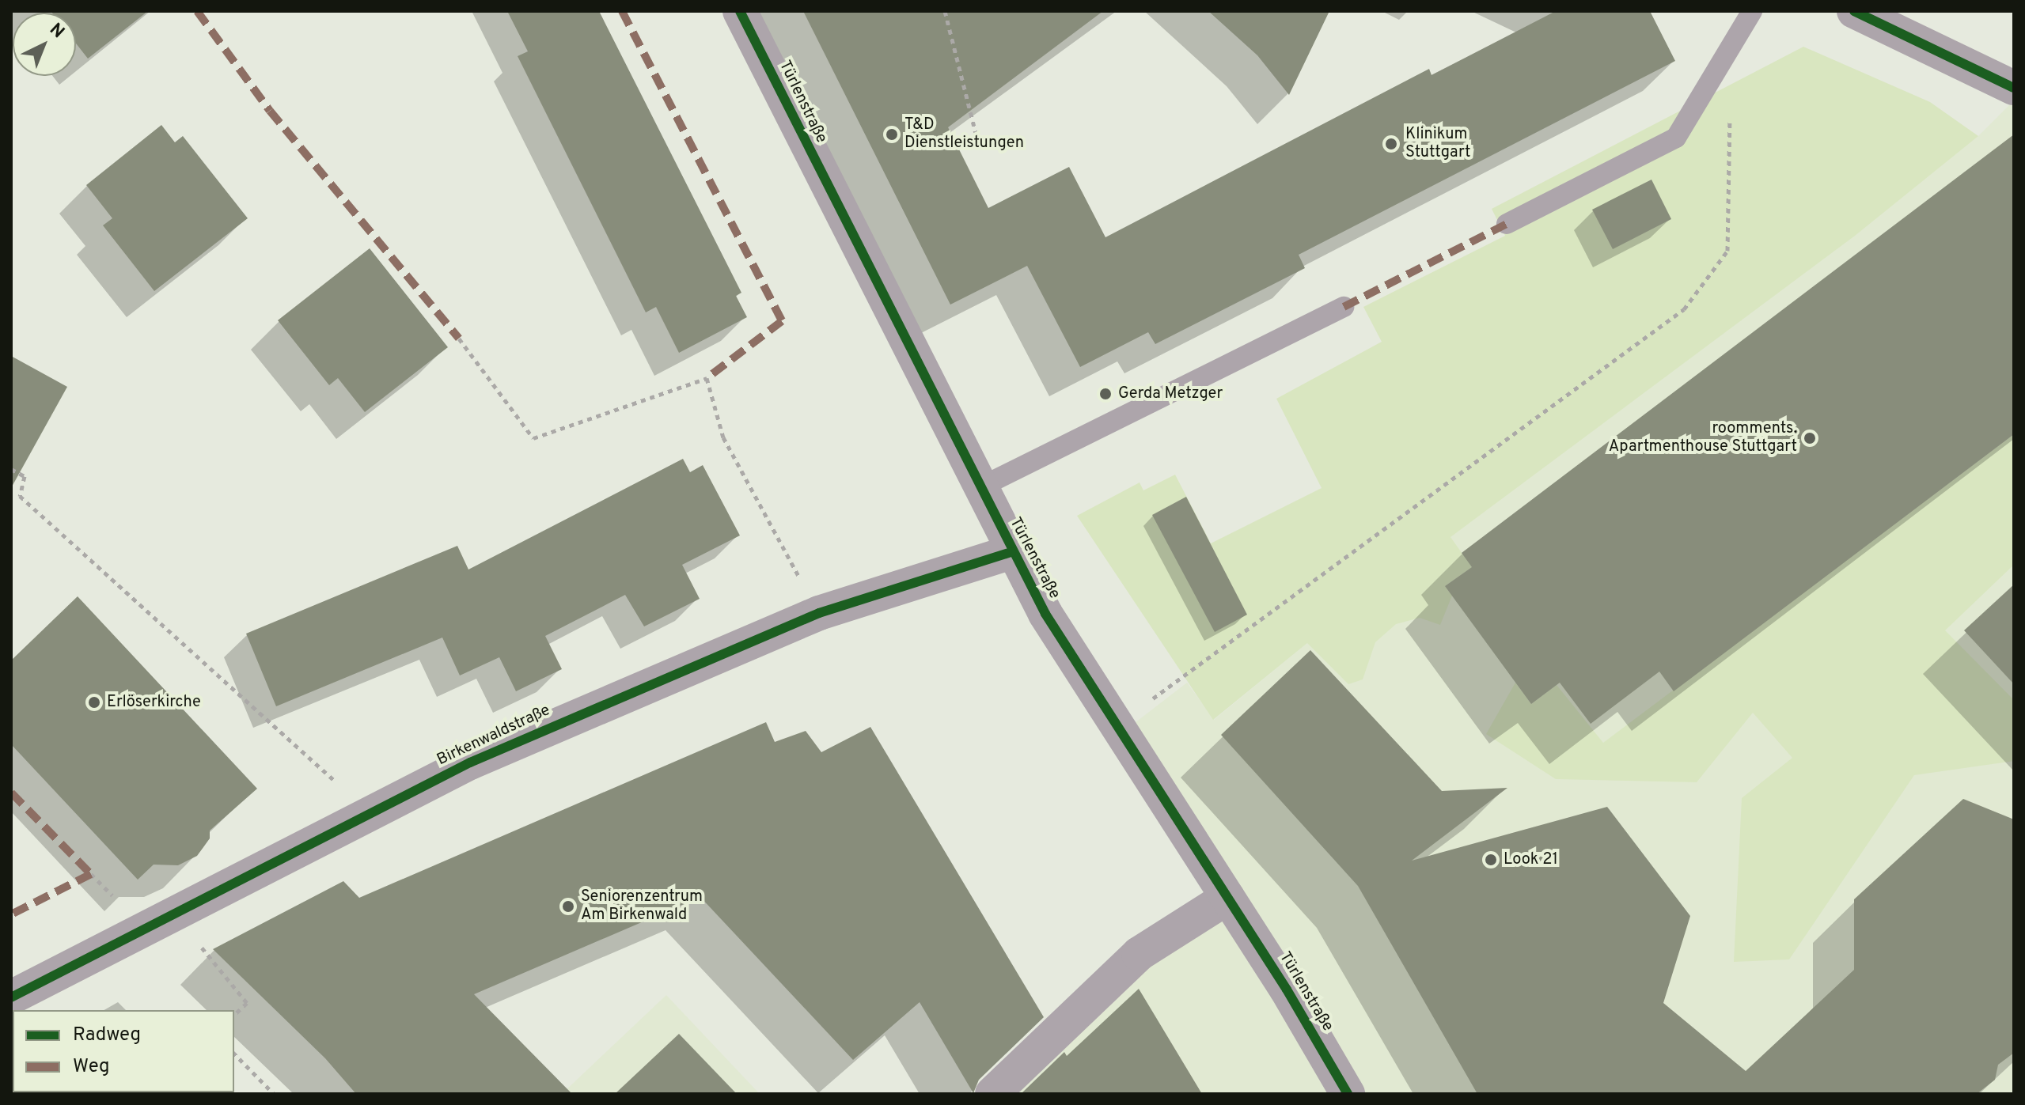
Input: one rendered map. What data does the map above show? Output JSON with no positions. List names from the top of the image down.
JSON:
{
  "streets": {
    "street": ["Türlenstraße", "Birkenwaldstraße"]
  },
  "crossings": [
    ["Türlenstraße", "Birkenwaldstraße"]
  ],
  "places": [
    "T&D Dienstleistungen",
    "Klinikum Stuttgart",
    "Gerda Metzger",
    "roomments. Apartmenthouse Stuttgart",
    "Erlöserkirche",
    "Look 21",
    "Seniorenzentrum Am Birkenwald"
  ],
  "legend": ["Radweg", "Weg"],
  "north": "top right"
}
